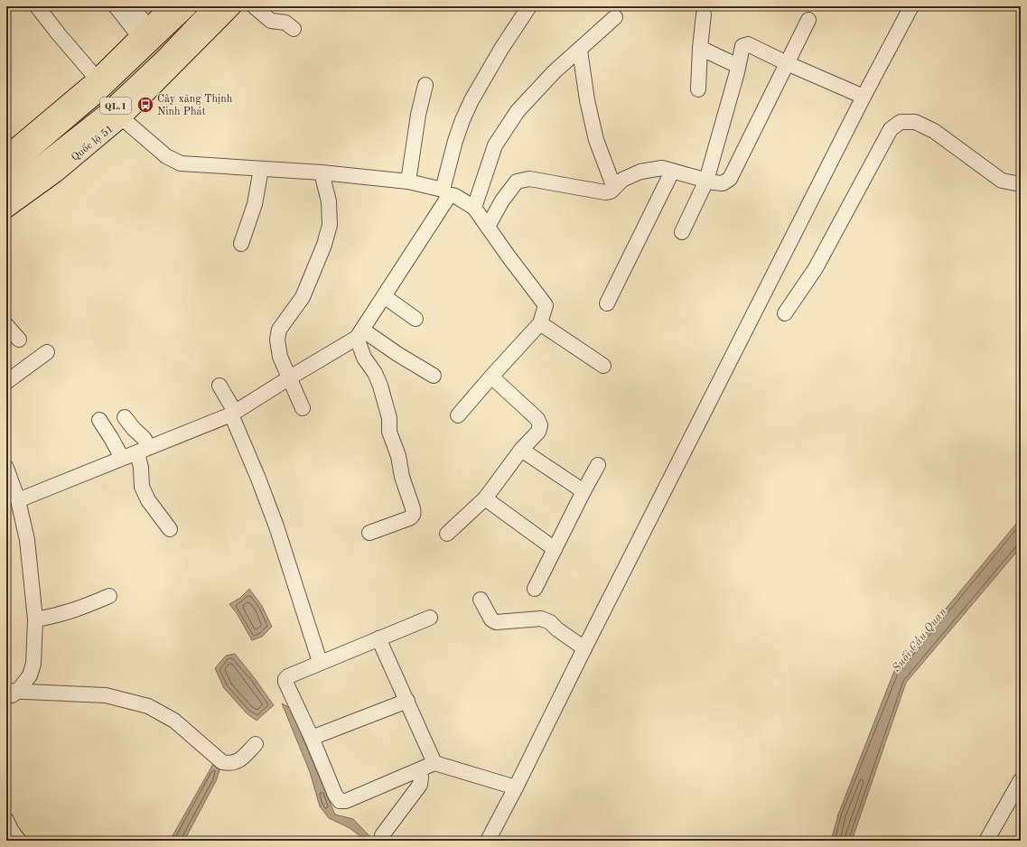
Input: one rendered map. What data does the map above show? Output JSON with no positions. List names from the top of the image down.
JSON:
{
  "streets": {
    "highway": ["QL.1", "Quốc lộ 51"]
  },
  "water": ["Suối Cầu Quan"],
  "places": {
    "bus stop": ["Cây xăng Thịnh Ninh Phát"]
  }
}
